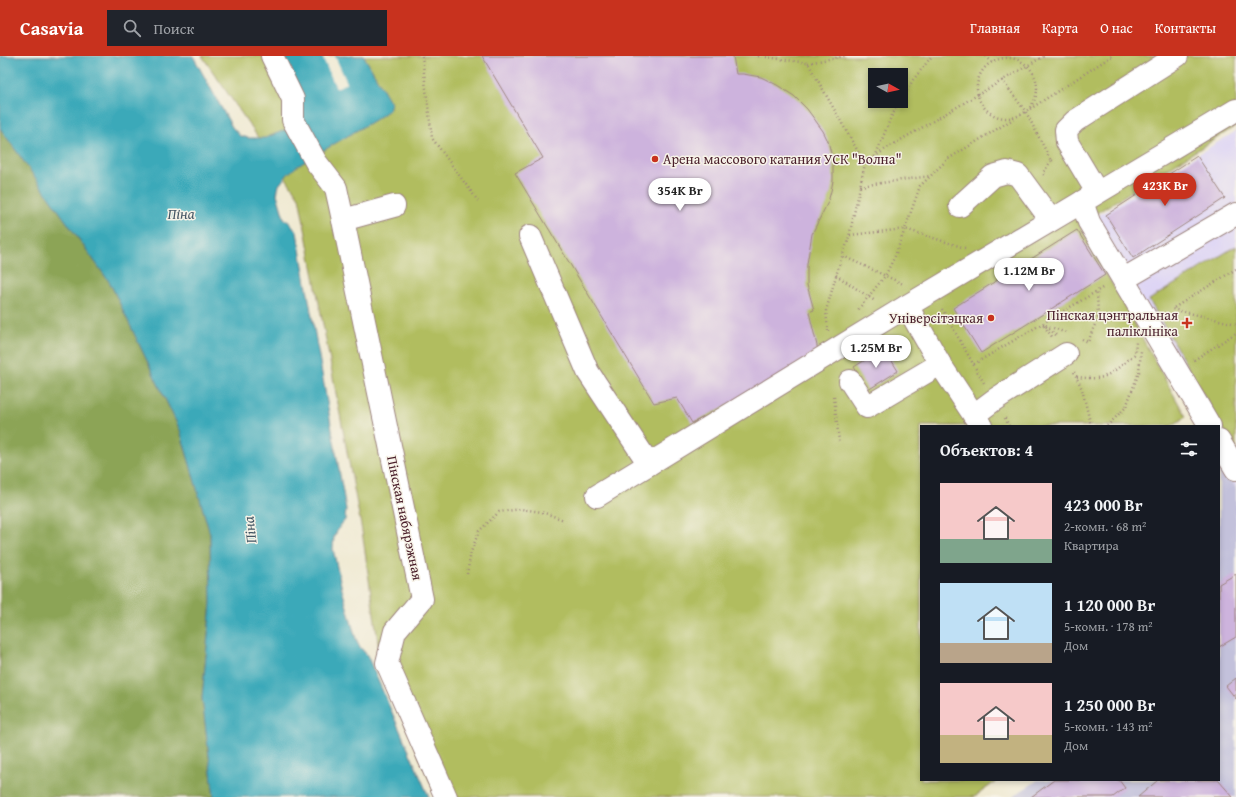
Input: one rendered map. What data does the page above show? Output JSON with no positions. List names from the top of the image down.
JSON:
{
  "streets": {
    "street": ["Пінская набярэжная"]
  },
  "water": ["Піна"],
  "places": {
    "other": ["Арена массового катания УСК \"Волна\"", "Універсітэцкая"],
    "health": ["Пінская цэнтральная паліклініка"]
  },
  "north": "right",
  "page": {
    "header": "Casavia",
    "search": "Поиск",
    "nav": [
      "Главная",
      "Карта",
      "О нас",
      "Контакты"
    ],
    "price": [
      "423K Br",
      "354K Br",
      "1.12M Br",
      "1.25M Br"
    ],
    "heading": "Объектов: 4",
    "list": [
      {
        "name": "423 000 Br",
        "note": "2-комн. · 68 m² · Квартира"
      },
      {
        "name": "1 120 000 Br",
        "note": "5-комн. · 178 m² · Дом"
      },
      {
        "name": "1 250 000 Br",
        "note": "5-комн. · 143 m² · Дом"
      }
    ]
  }
}
